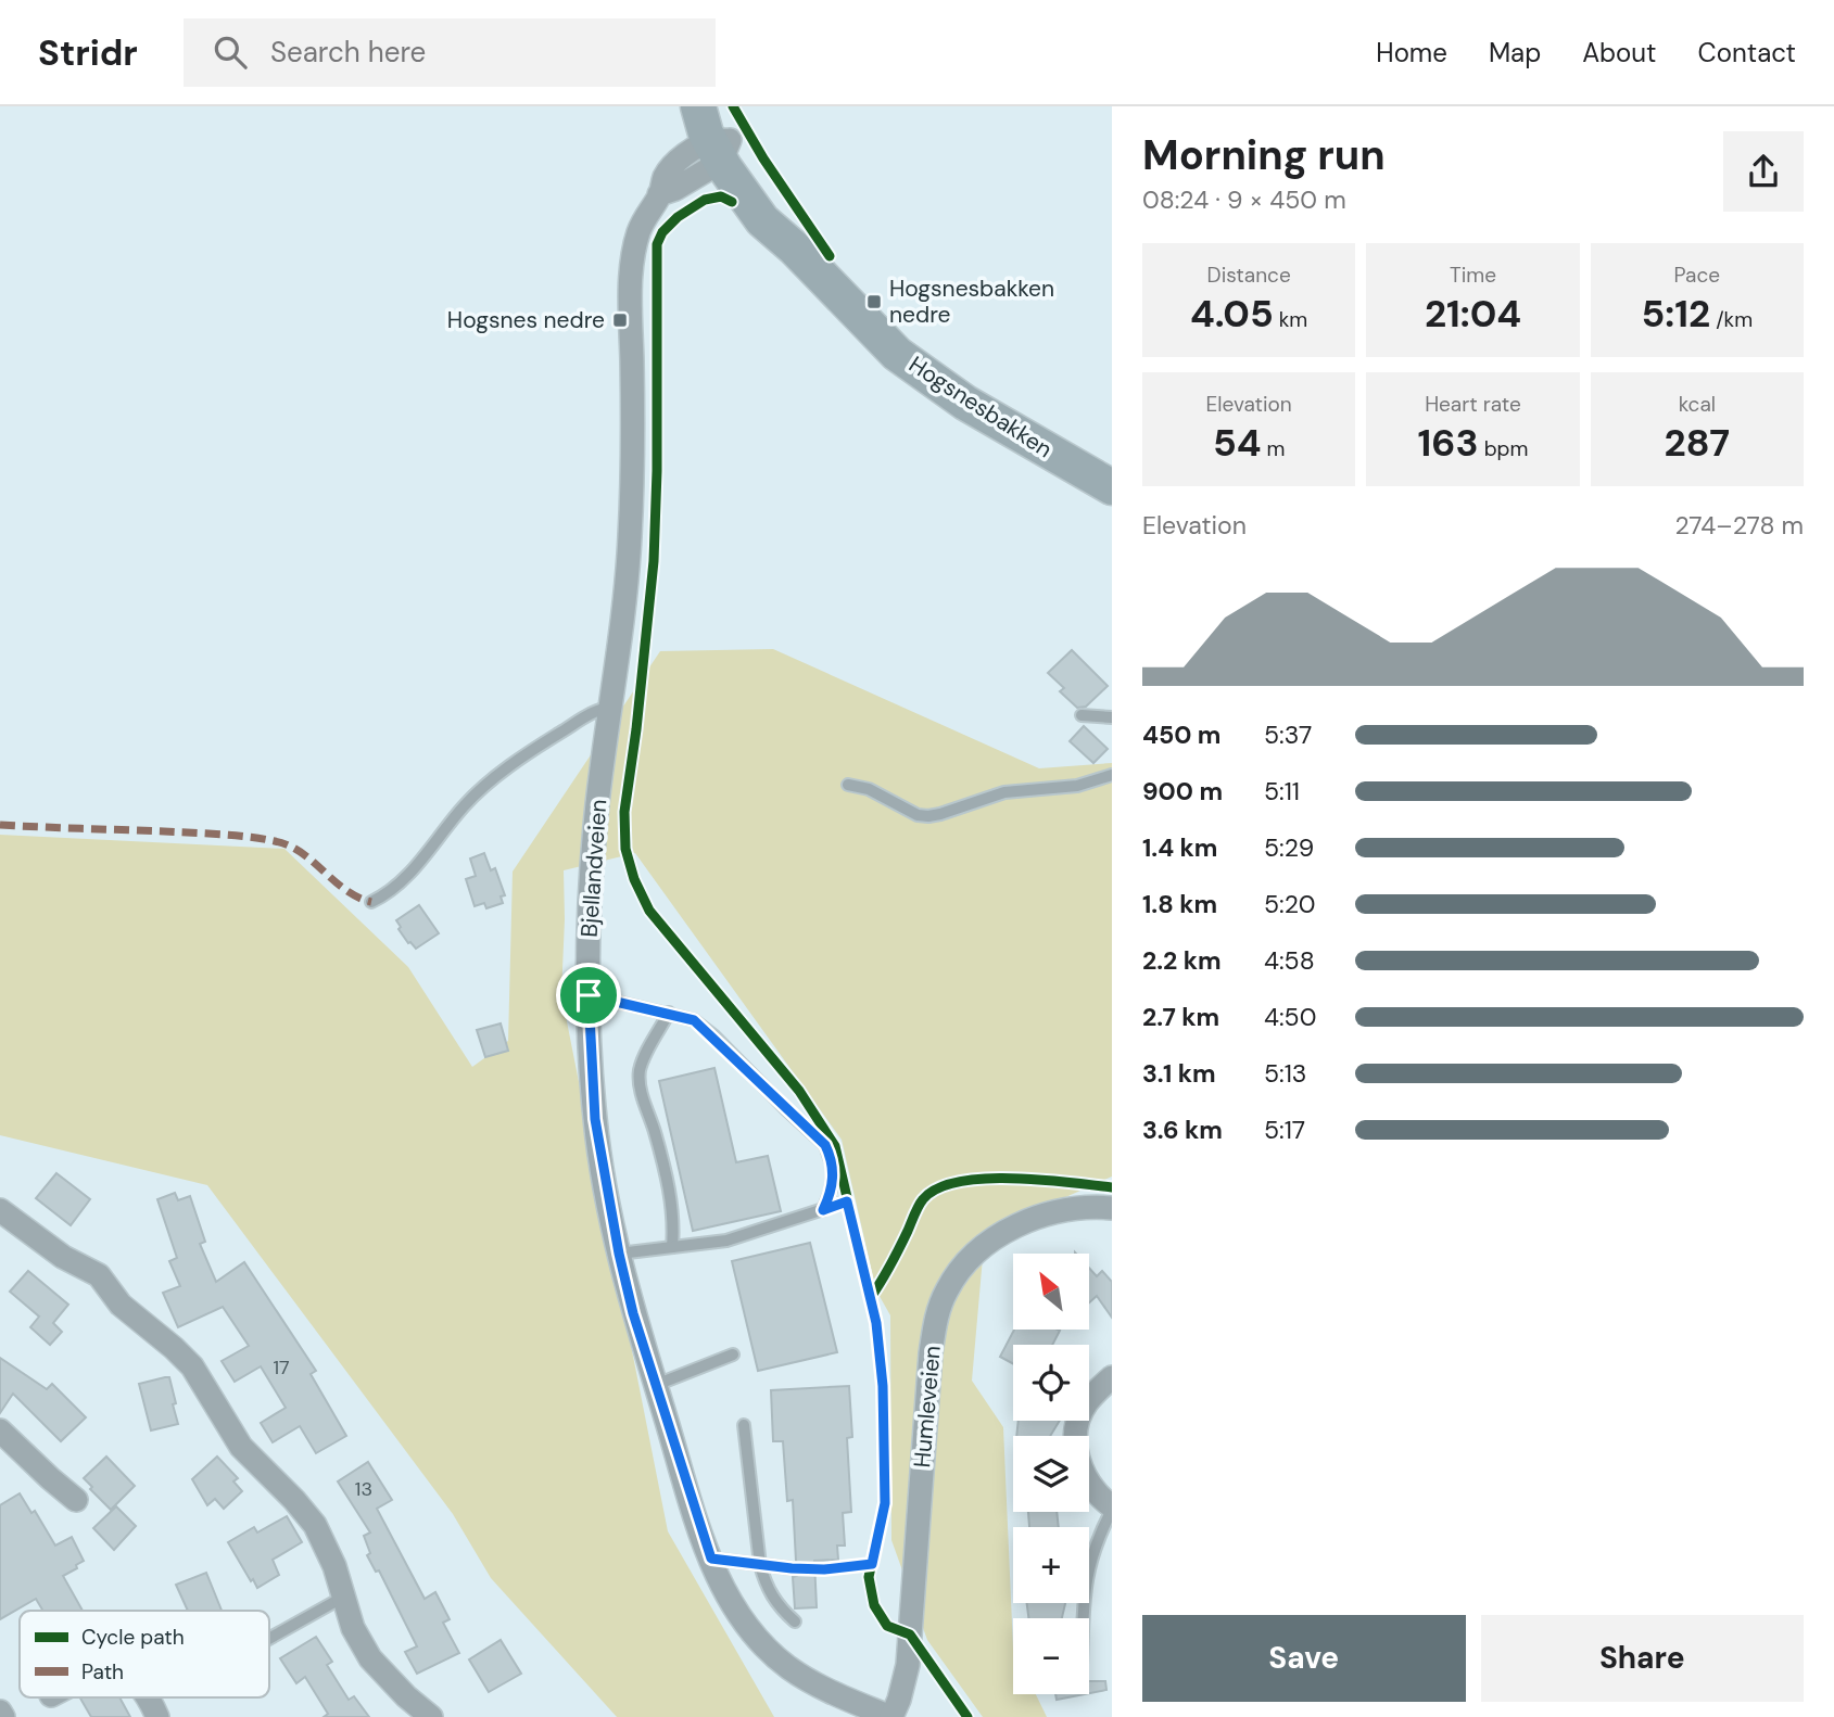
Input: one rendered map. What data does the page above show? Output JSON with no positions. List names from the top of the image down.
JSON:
{
  "streets": {
    "main road": ["Hogsnesbakken"],
    "street": ["Bjellandveien", "Humleveien"]
  },
  "crossings": [
    ["Hogsnesbakken", "Bjellandveien"],
    ["Bjellandveien", "Humleveien"]
  ],
  "places": {
    "transit": ["Hogsnesbakken nedre", "Hogsnes nedre"]
  },
  "house_numbers": ["17", "13"],
  "legend": ["Cycle path", "Path"],
  "north": "top left",
  "page": {
    "header": "Stridr",
    "search": "Search here",
    "nav": [
      "Home",
      "Map",
      "About",
      "Contact"
    ],
    "heading": ["Morning run", "08:24 · 9 × 450 m"],
    "stats": [
      ["Distance", "4.05 km"],
      ["Time", "21:04"],
      ["Pace", "5:12 /km"],
      ["Elevation", "54 m"],
      ["Heart rate", "163 bpm"],
      ["kcal", "287"]
    ],
    "chart": ["Elevation", "274–278 m"],
    "list": [
      {
        "name": "450 m",
        "note": "5:37"
      },
      {
        "name": "900 m",
        "note": "5:11"
      },
      {
        "name": "1.4 km",
        "note": "5:29"
      },
      {
        "name": "1.8 km",
        "note": "5:20"
      },
      {
        "name": "2.2 km",
        "note": "4:58"
      },
      {
        "name": "2.7 km",
        "note": "4:50"
      },
      {
        "name": "3.1 km",
        "note": "5:13"
      },
      {
        "name": "3.6 km",
        "note": "5:17"
      }
    ],
    "map_buttons": ["+", "−"],
    "buttons": ["Save", "Share"]
  }
}
